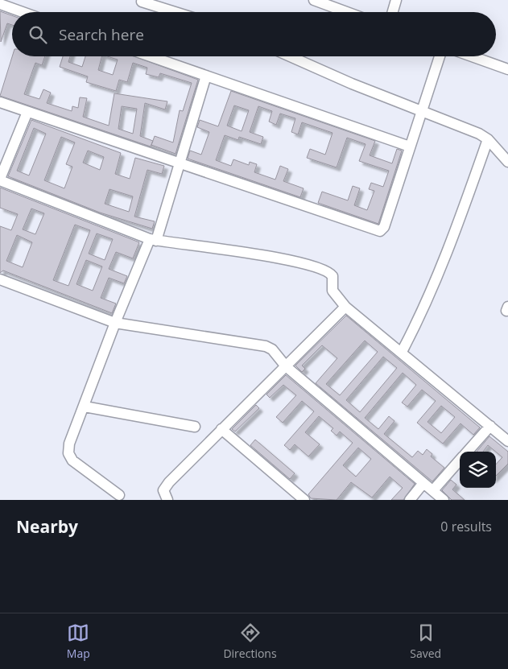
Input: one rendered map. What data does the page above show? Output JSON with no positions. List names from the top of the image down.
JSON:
{
  "page": {
    "search": "Search here",
    "heading": ["Nearby", "0 results"],
    "nav": ["Map", "Directions", "Saved"]
  }
}
